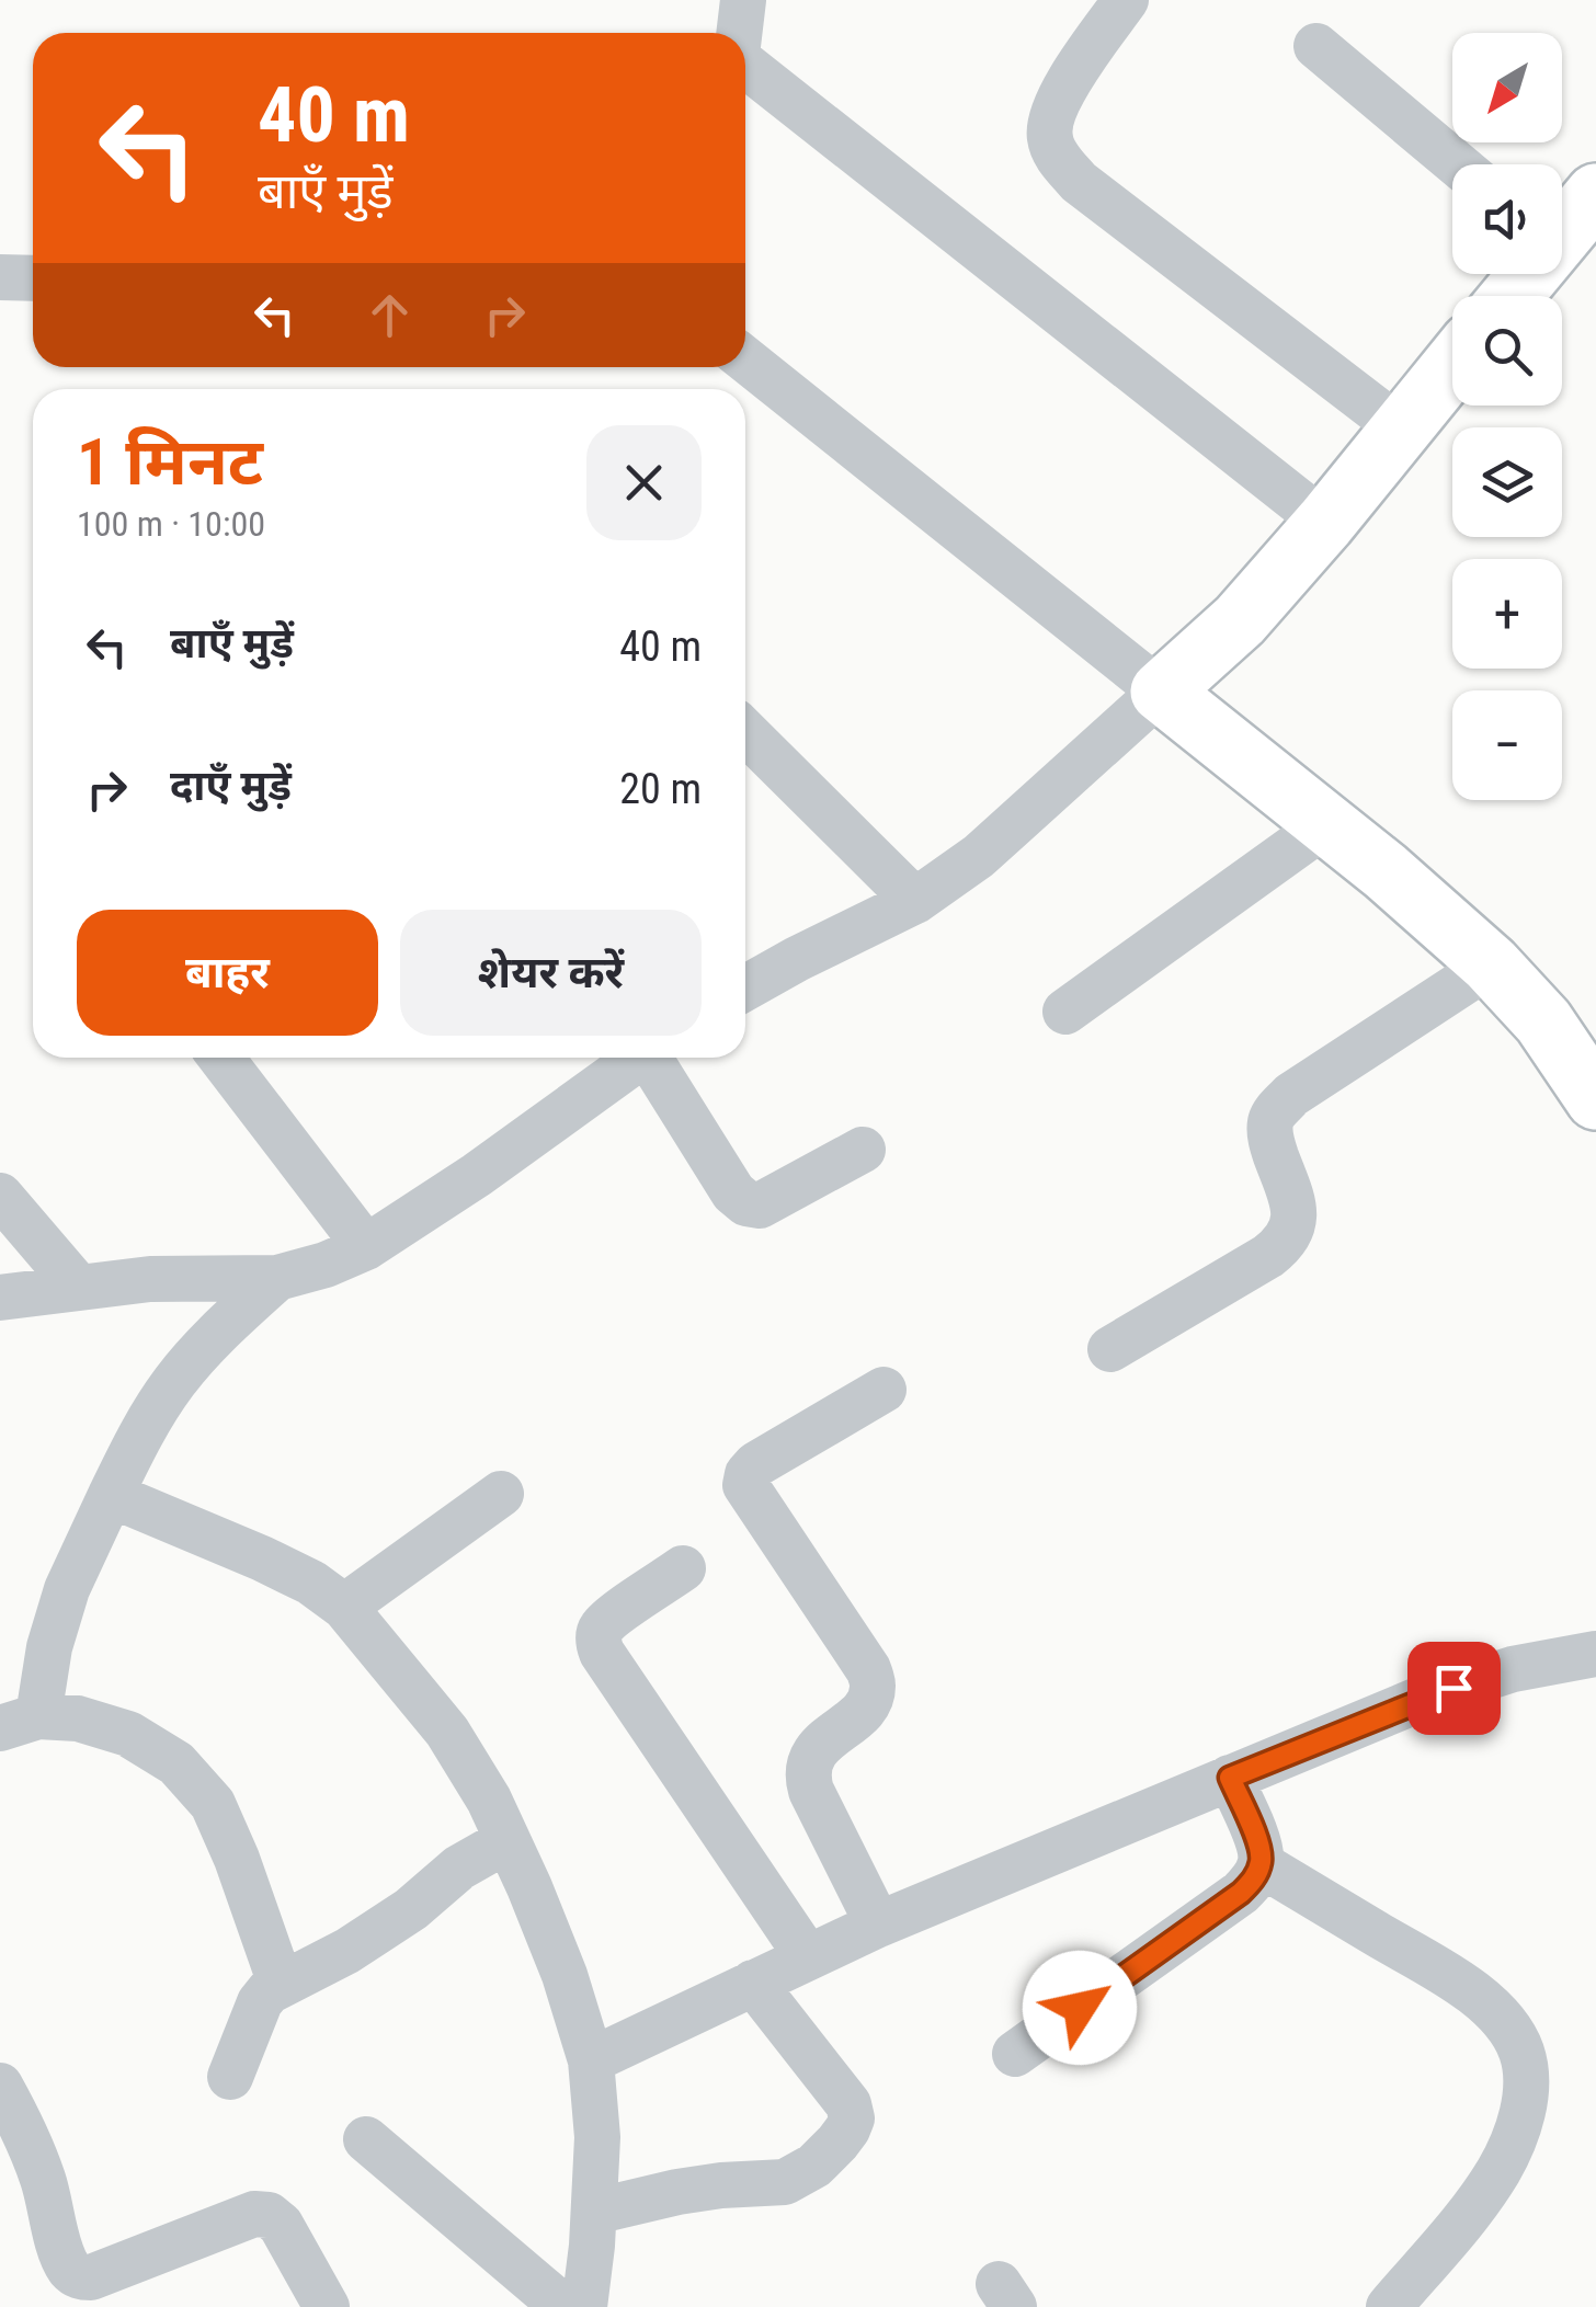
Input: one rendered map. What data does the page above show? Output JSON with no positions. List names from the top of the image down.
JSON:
{
  "north": "bottom left",
  "page": {
    "map_buttons": ["+", "−"],
    "turn": ["40 m", "बाएँ मुड़ें"],
    "heading": ["1 मिनट", "100 m · 10:00"],
    "list": [
      {
        "name": "बाएँ मुड़ें",
        "value": "40 m"
      },
      {
        "name": "दाएँ मुड़ें",
        "value": "20 m"
      }
    ],
    "buttons": ["बाहर", "शेयर करें"]
  }
}
